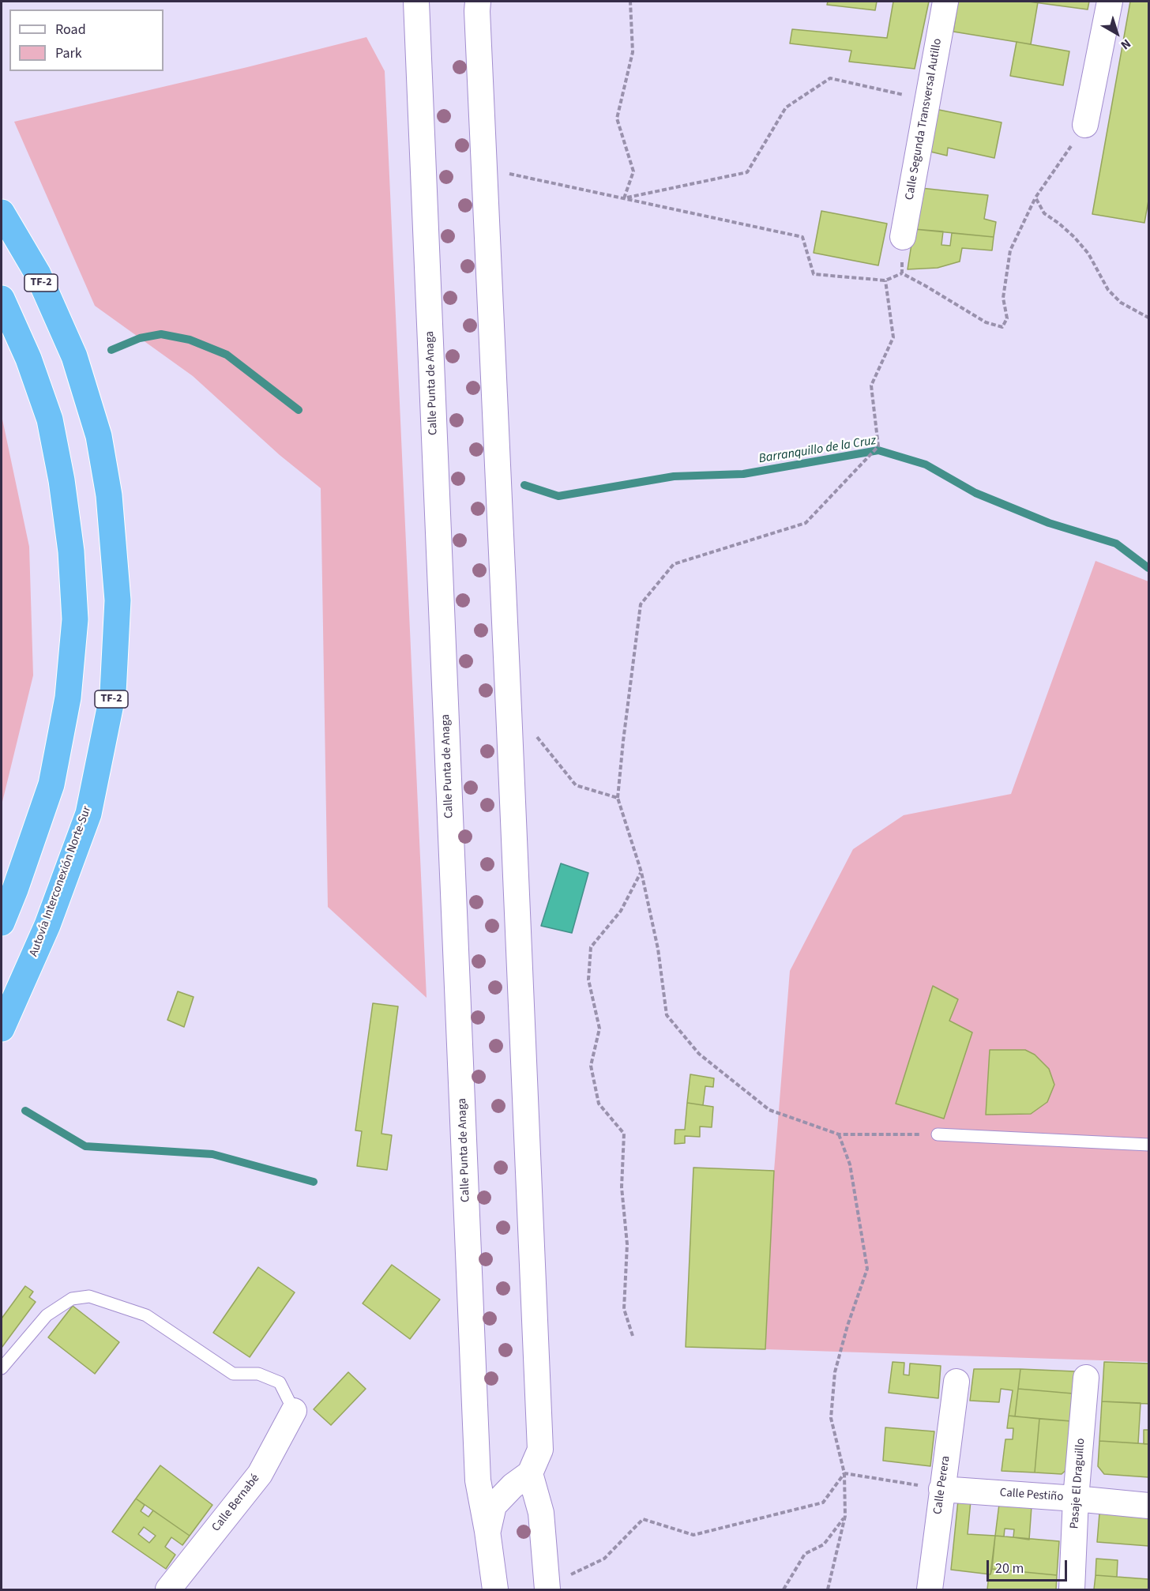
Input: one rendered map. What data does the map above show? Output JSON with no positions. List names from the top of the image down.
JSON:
{
  "streets": {
    "highway": ["TF-2", "Autovía Interconexión Norte-Sur"],
    "street": [
      "Calle Segunda Transversal Autillo",
      "Calle Punta de Anaga",
      "Pasaje El Draguillo",
      "Calle Perera",
      "Calle Pestiño",
      "Calle Bernabé"
    ]
  },
  "crossings": [
    ["Pasaje El Draguillo", "Calle Pestiño"],
    ["Calle Perera", "Calle Pestiño"]
  ],
  "water": ["Barranquillo de la Cruz"],
  "legend": ["Road", "Park"],
  "scale_bar": "20 m",
  "north": "bottom right"
}
